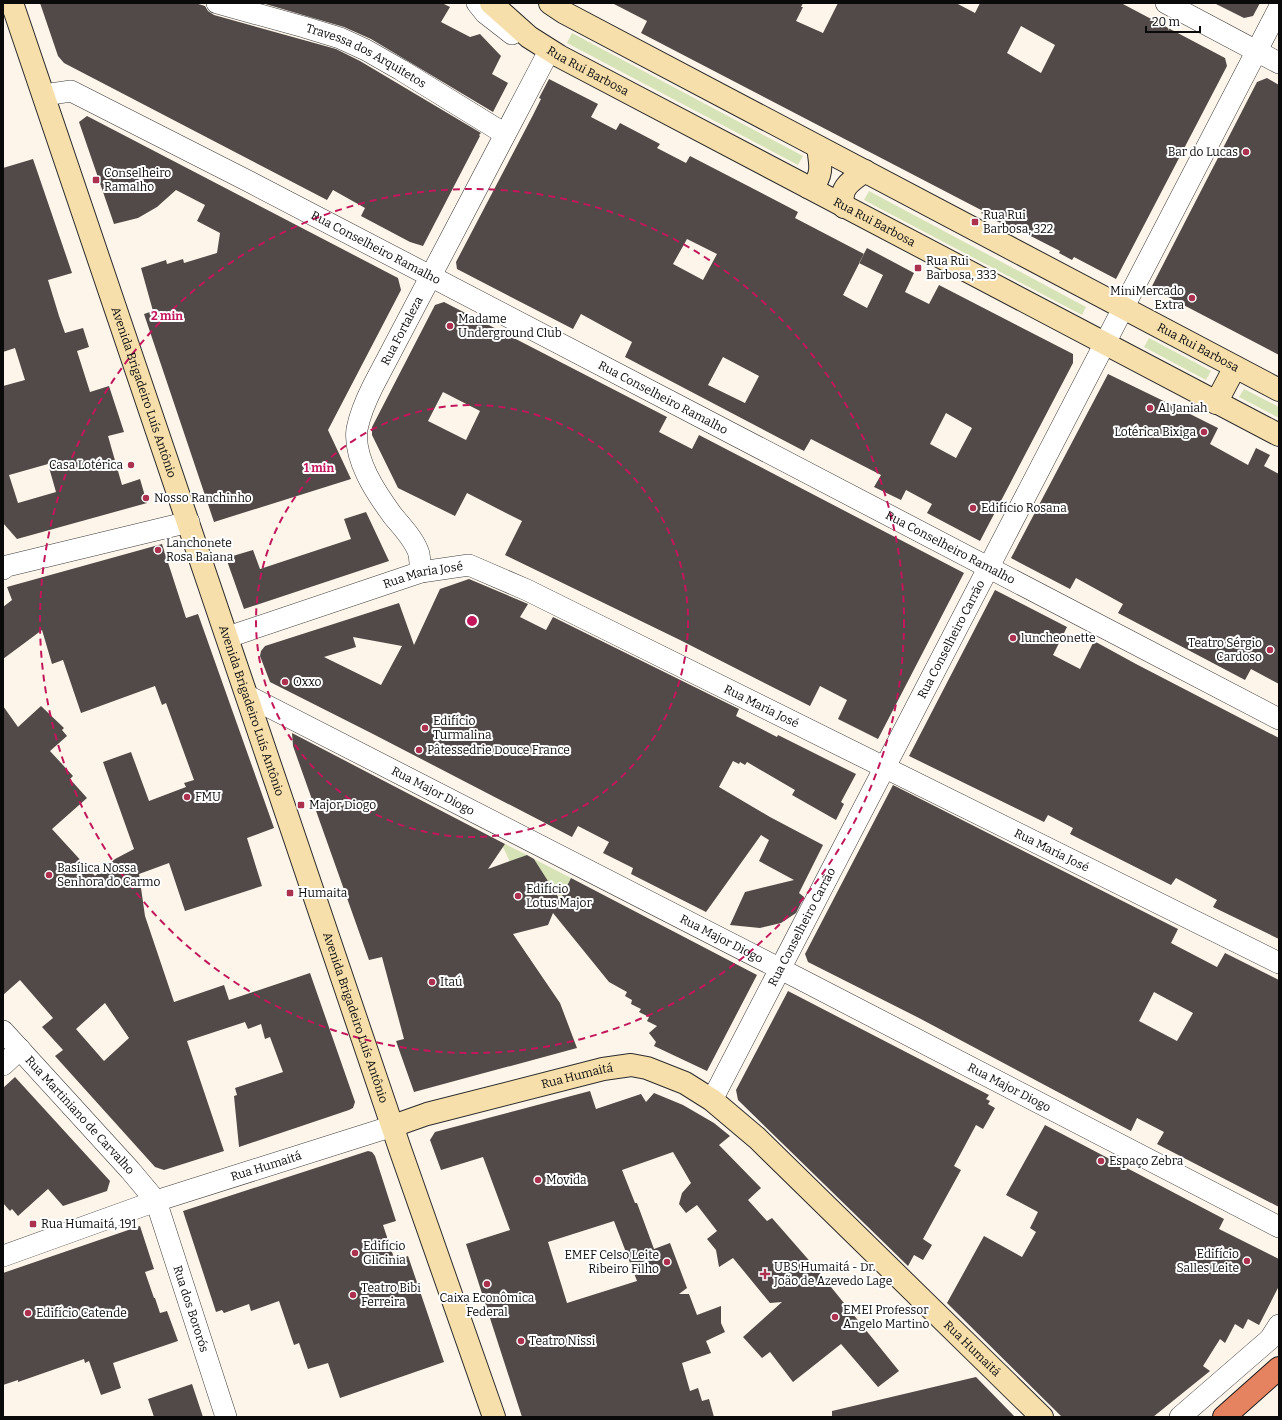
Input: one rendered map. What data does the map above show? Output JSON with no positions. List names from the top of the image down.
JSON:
{
  "streets": {
    "main road": ["Rua Rui Barbosa", "Avenida Brigadeiro Luís Antônio", "Rua Humaitá"],
    "street": [
      "Travessa dos Arquitetos",
      "Rua Conselheiro Ramalho",
      "Rua Fortaleza",
      "Rua Maria José",
      "Rua Conselheiro Carrão",
      "Rua Major Diogo",
      "Rua Martiniano de Carvalho",
      "Rua dos Bororós"
    ]
  },
  "crossings": [
    ["Travessa dos Arquitetos", "Rua Fortaleza"],
    ["Rua Rui Barbosa", "Rua Fortaleza"],
    ["Rua Rui Barbosa", "Rua Conselheiro Carrão"],
    ["Rua Conselheiro Ramalho", "Rua Fortaleza"],
    ["Rua Conselheiro Ramalho", "Avenida Brigadeiro Luís Antônio"],
    ["Rua Conselheiro Ramalho", "Rua Conselheiro Carrão"],
    ["Rua Fortaleza", "Rua Maria José"],
    ["Avenida Brigadeiro Luís Antônio", "Rua Maria José"],
    ["Avenida Brigadeiro Luís Antônio", "Rua Major Diogo"],
    ["Avenida Brigadeiro Luís Antônio", "Rua Humaitá"],
    ["Rua Maria José", "Rua Conselheiro Carrão"],
    ["Rua Conselheiro Carrão", "Rua Major Diogo"],
    ["Rua Conselheiro Carrão", "Rua Humaitá"],
    ["Rua Humaitá", "Rua Martiniano de Carvalho"],
    ["Rua Humaitá", "Rua dos Bororós"],
    ["Rua Martiniano de Carvalho", "Rua dos Bororós"]
  ],
  "places": {
    "other": [
      "Bar do Lucas",
      "MiniMercado Extra",
      "Madame Underground Club",
      "Al Janiah",
      "Lotérica Bixiga",
      "Casa Lotérica",
      "Nosso Ranchinho",
      "Edifício Rosana",
      "Lanchonete Rosa Baiana",
      "luncheonette",
      "Teatro Sérgio Cardoso",
      "Oxxo",
      "Edifício Turmalina",
      "Pâtessedrie Douce France",
      "FMU",
      "Basílica Nossa Senhora do Carmo",
      "Edifício Lotus Major",
      "Itaú",
      "Espaço Zebra",
      "Movida",
      "Edifício Glicinia",
      "Edifício Salles Leite",
      "EMEF Celso Leite Ribeiro Filho",
      "Caixa Econômica Federal",
      "Teatro Bibi Ferreira",
      "Edifício Catende",
      "EMEI Professor Angelo Martino",
      "Teatro Nissi"
    ],
    "transit": [
      "Conselheiro Ramalho",
      "Rua Rui Barbosa, 322",
      "Rua Rui Barbosa, 333",
      "Major Diogo",
      "Humaita",
      "Rua Humaitá, 191"
    ],
    "health": ["UBS Humaitá - Dr. João de Azevedo Lage"]
  },
  "scale_bar": "20 m",
  "rings": ["2 min", "1 min"]
}
